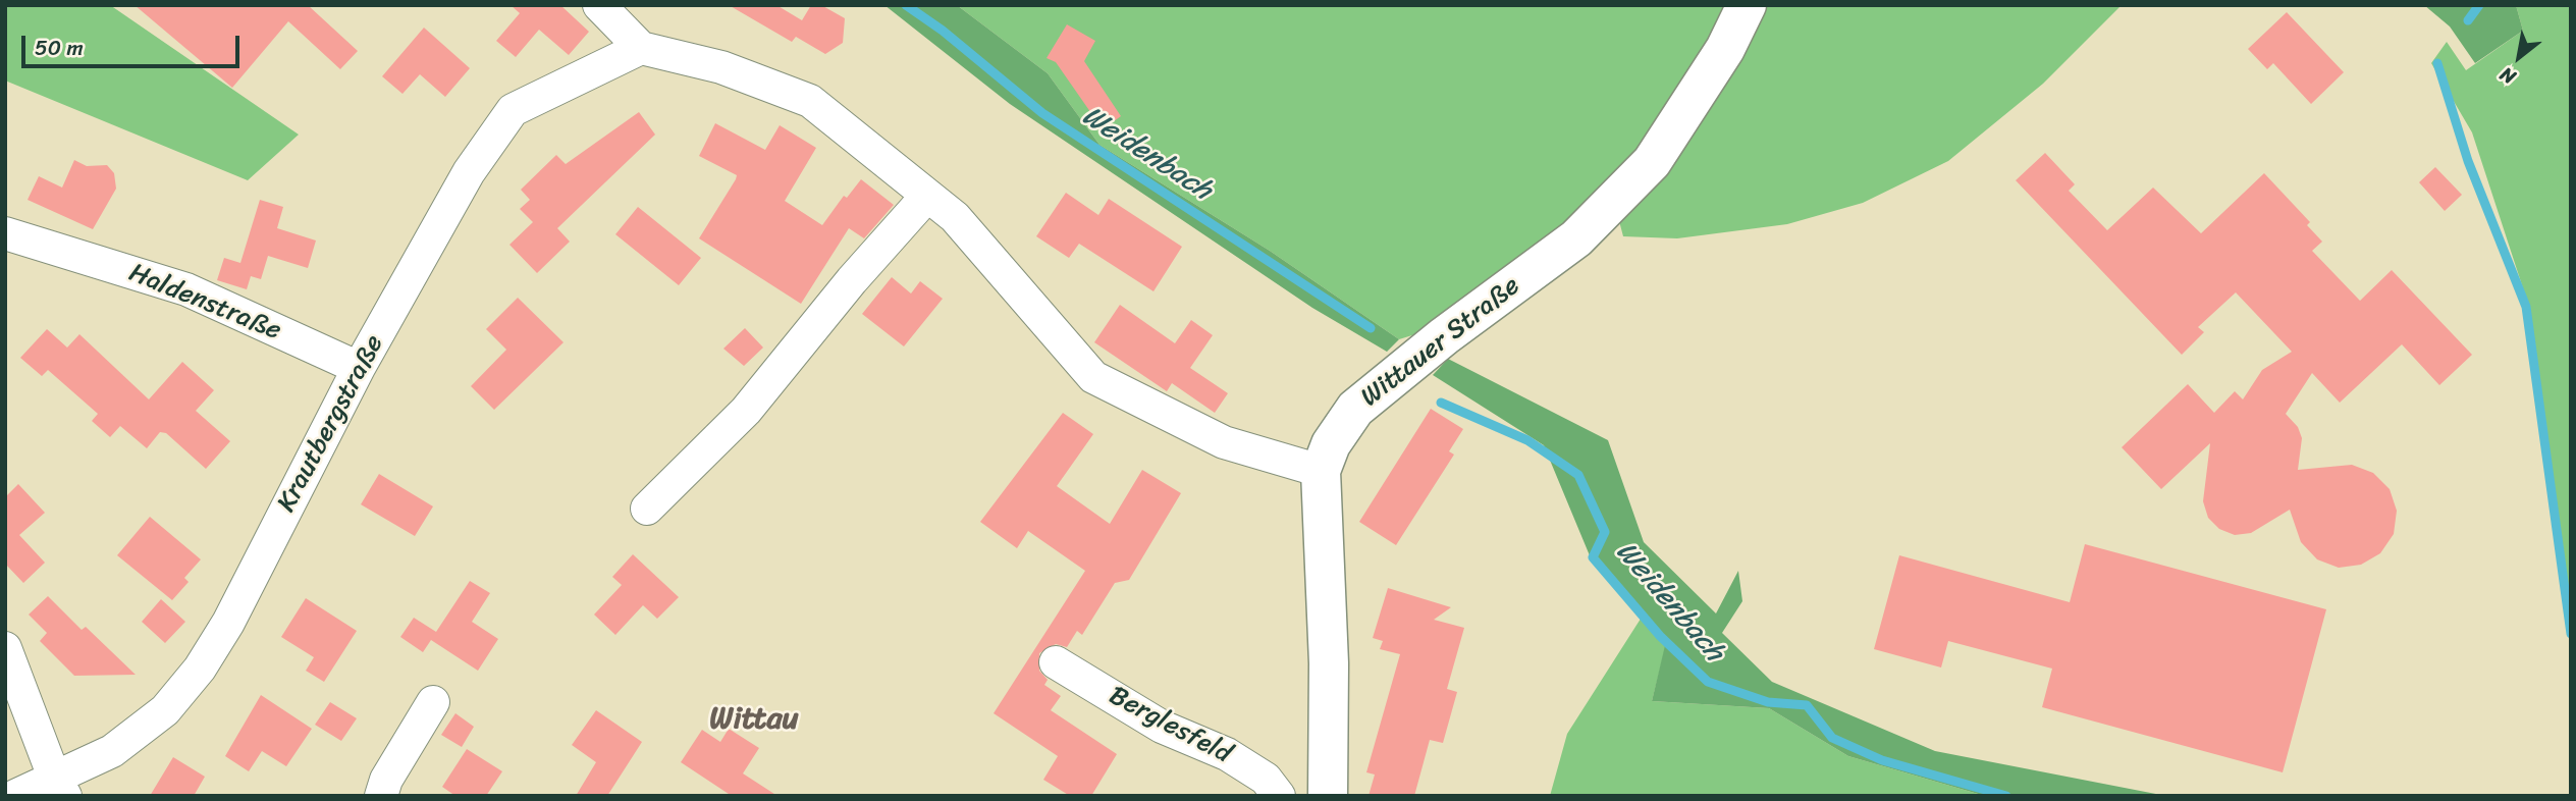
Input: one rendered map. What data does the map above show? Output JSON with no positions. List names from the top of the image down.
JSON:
{
  "streets": {
    "street": [
      "Haldenstraße",
      "Wittauer Straße",
      "Krautbergstraße",
      "Berglesfeld"
    ]
  },
  "crossings": [
    ["Haldenstraße", "Krautbergstraße"]
  ],
  "districts": ["Wittau"],
  "water": ["Weidenbach"],
  "scale_bar": "50 m",
  "north": "bottom left"
}
